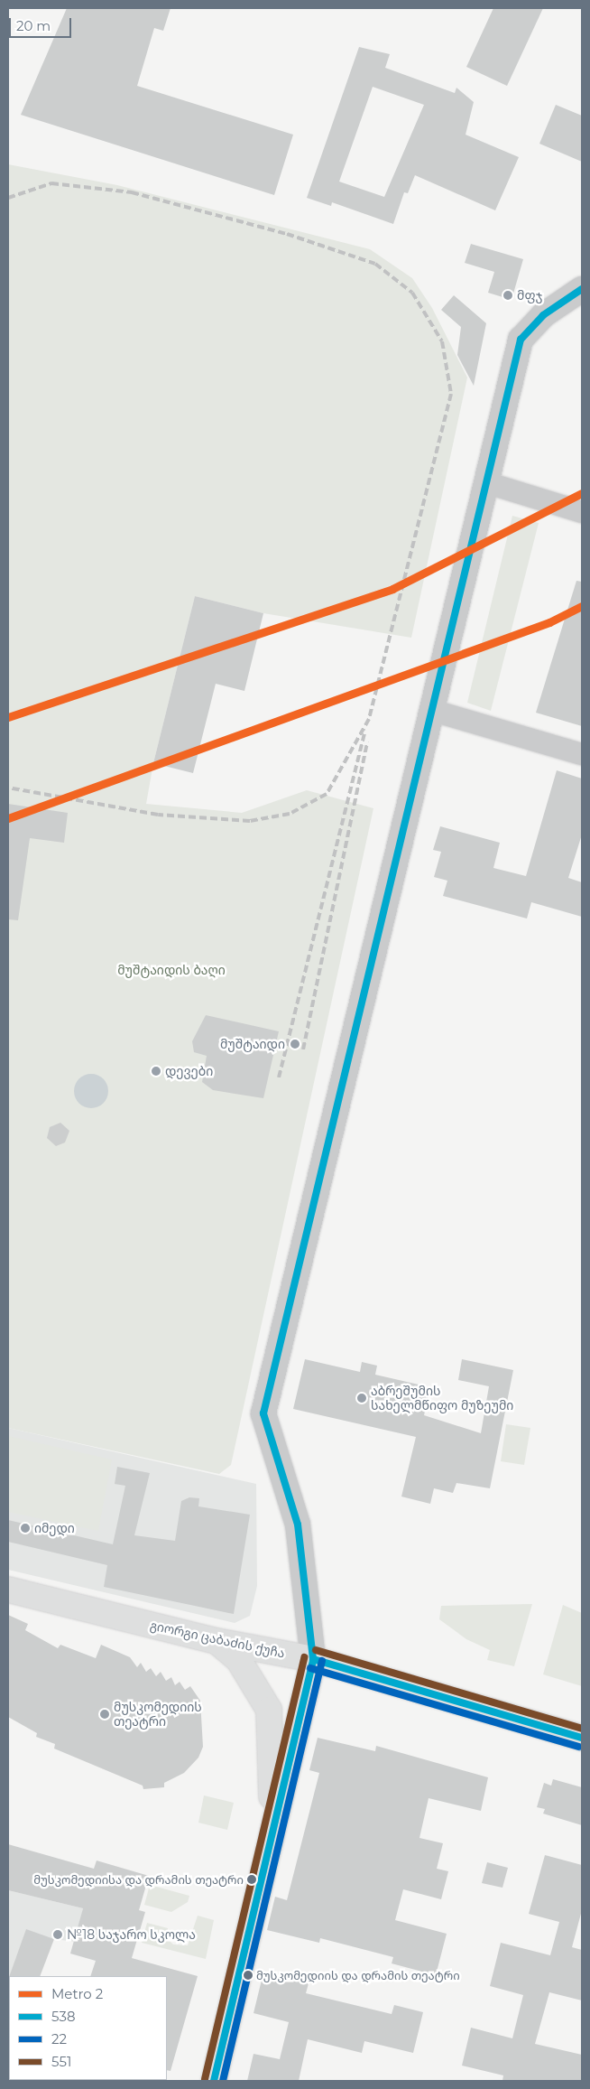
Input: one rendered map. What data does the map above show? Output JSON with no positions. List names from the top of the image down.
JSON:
{
  "streets": {
    "main road": ["გიორგი ცაბაძის ქუჩა"]
  },
  "parks": ["მუშტაიდის ბაღი"],
  "places": [
    "მფჯ",
    "მუშტაიდი",
    "დევები",
    "აბრეშუმის სახელმწიფო მუზეუმი",
    "იმედი",
    "მუსკომედიის თეატრი",
    "მუსკომედიისა და დრამის თეატრი",
    "№18 საჯარო სკოლა",
    "მუსკომედიის და დრამის თეატრი"
  ],
  "lines": [
    "transit line 538",
    "metro line 2",
    "transit line 551",
    "transit line 22"
  ],
  "legend": [
    "Metro 2",
    "538",
    "22",
    "551"
  ],
  "scale_bar": "20 m"
}
